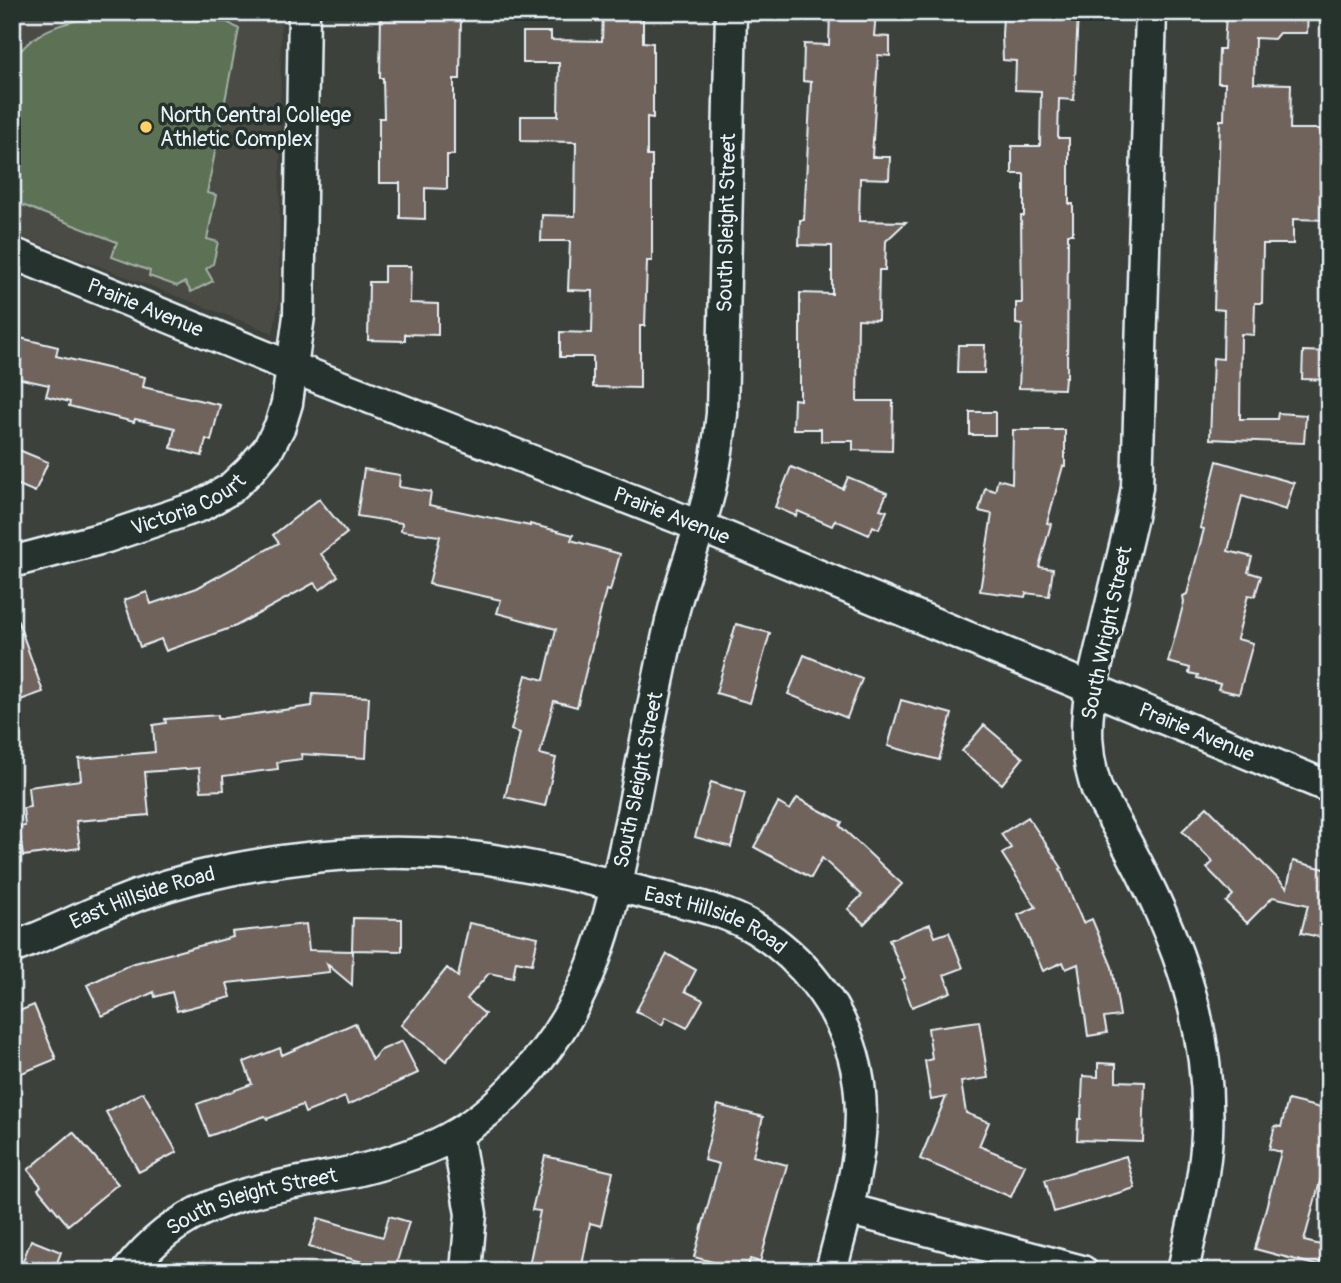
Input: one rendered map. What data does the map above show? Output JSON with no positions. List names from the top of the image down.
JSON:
{
  "streets": {
    "street": [
      "South Sleight Street",
      "Prairie Avenue",
      "Victoria Court",
      "South Wright Street",
      "East Hillside Road"
    ]
  },
  "crossings": [
    ["South Sleight Street", "Prairie Avenue"],
    ["South Sleight Street", "East Hillside Road"],
    ["Prairie Avenue", "Victoria Court"],
    ["Prairie Avenue", "South Wright Street"]
  ],
  "places": ["North Central College Athletic Complex"]
}
